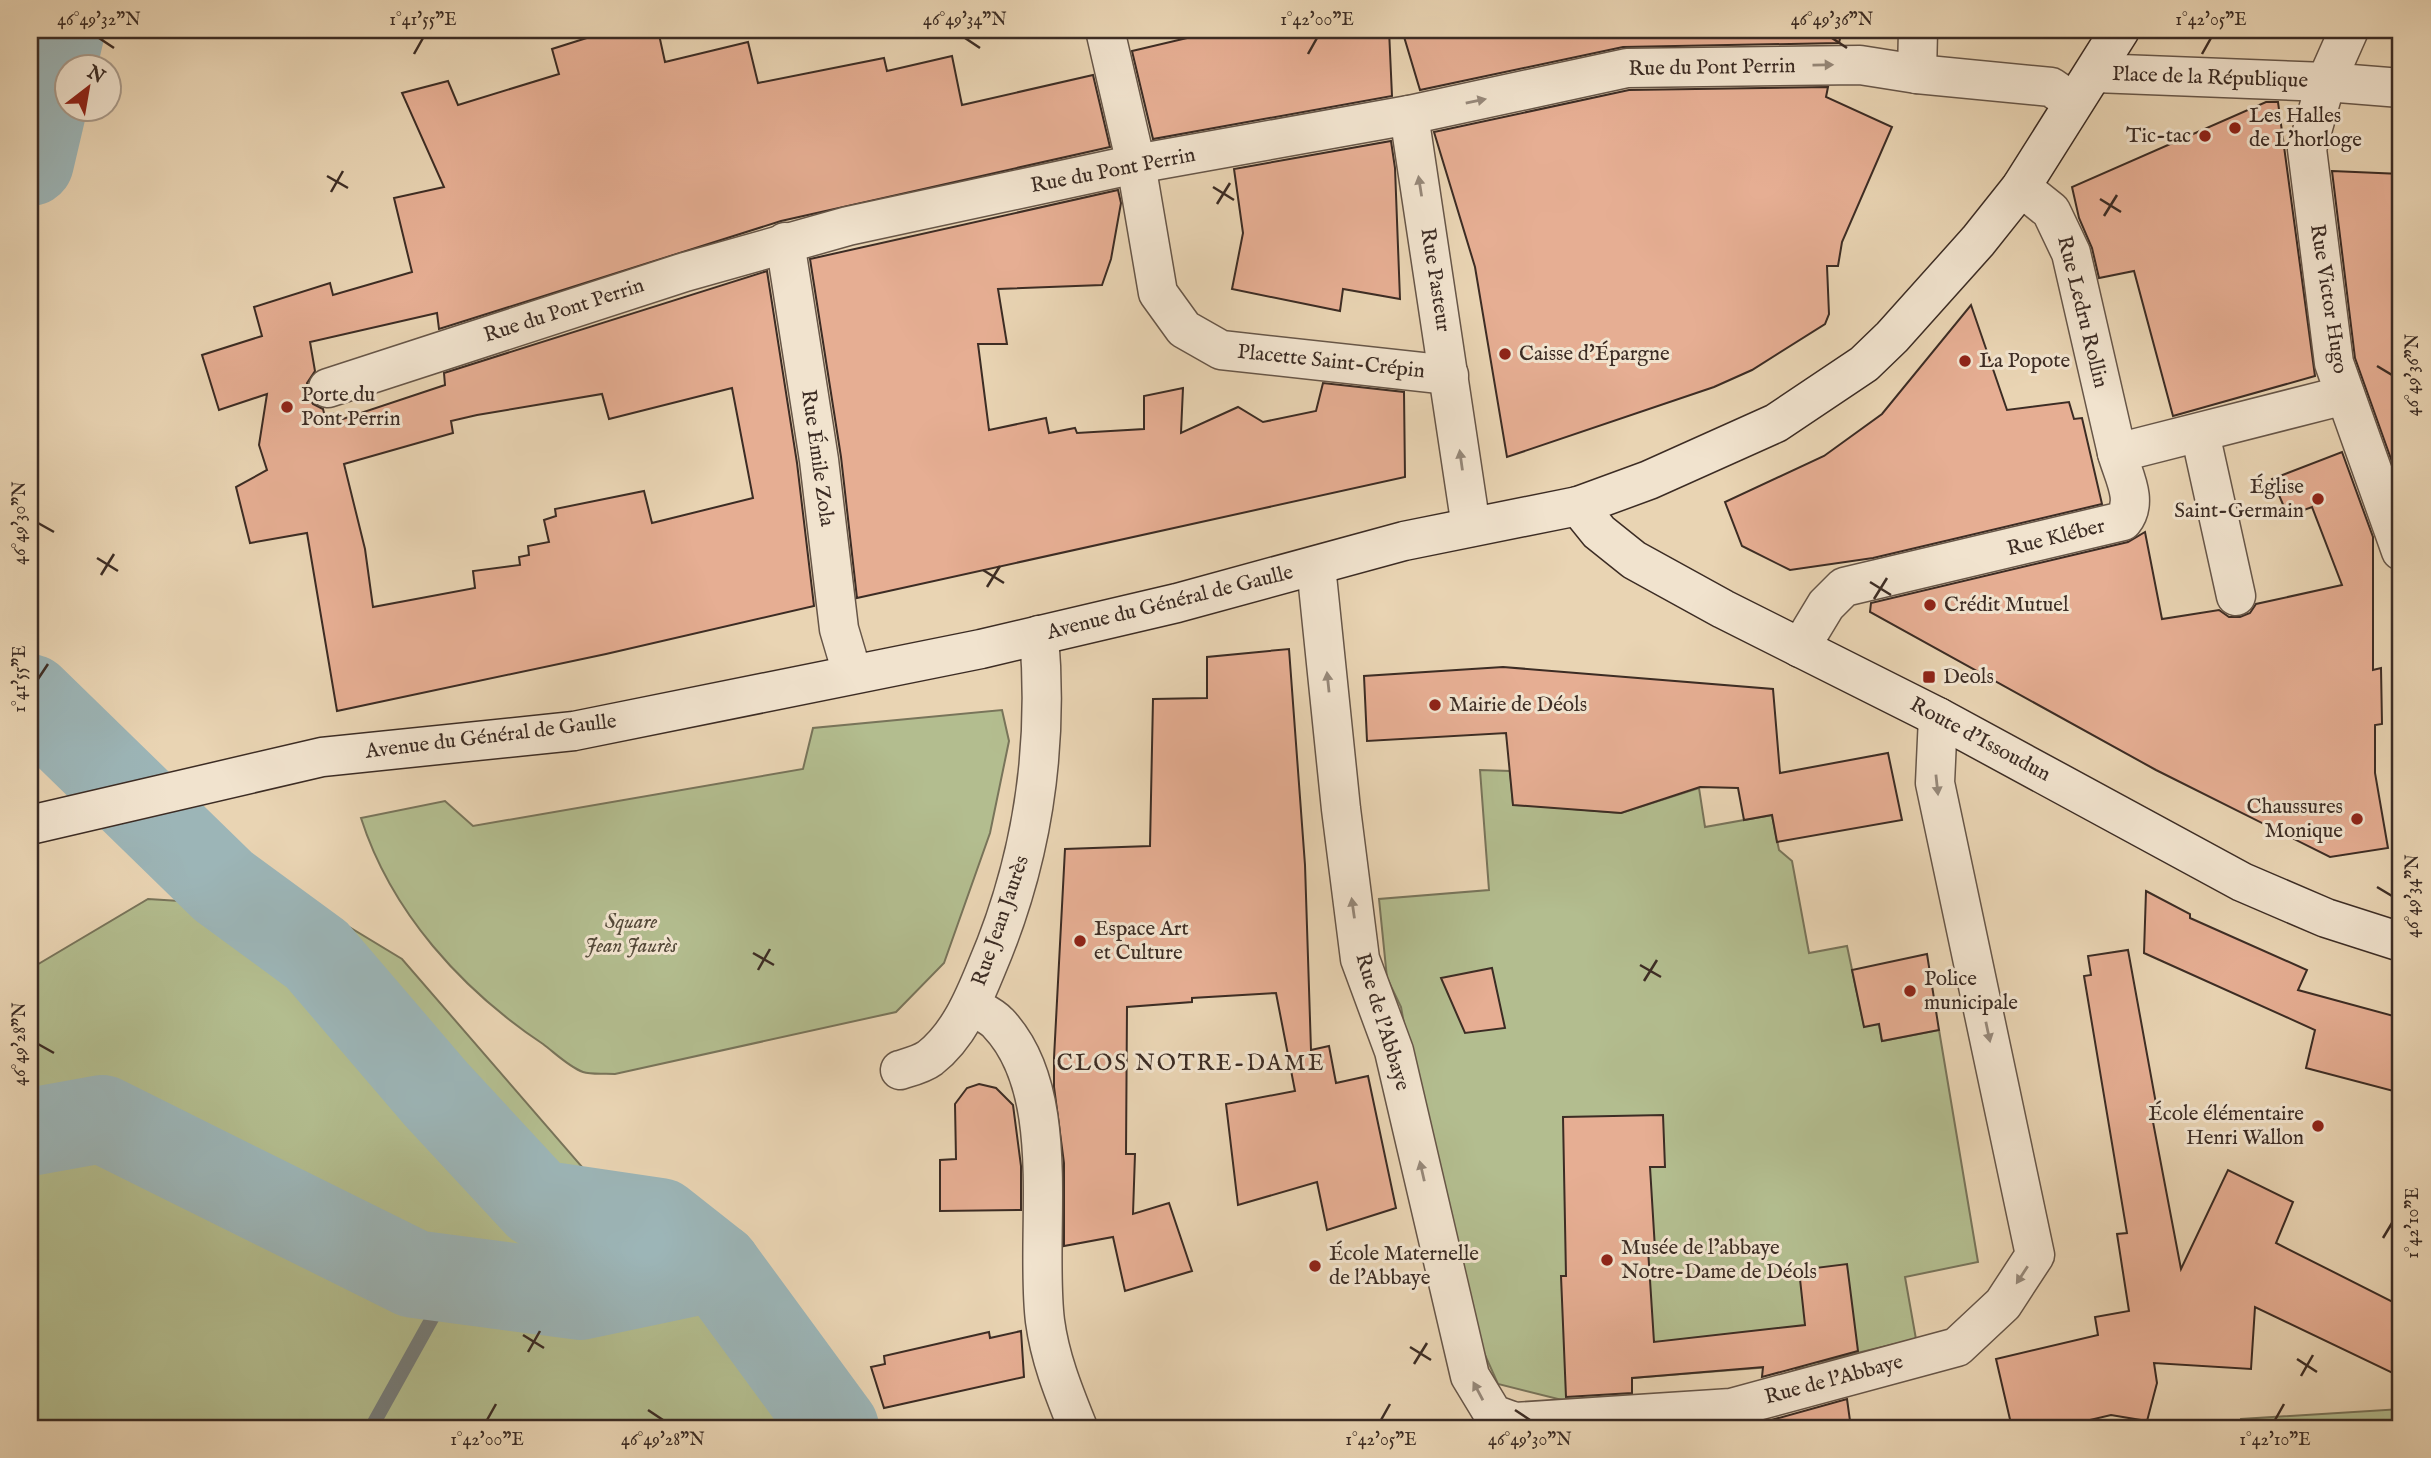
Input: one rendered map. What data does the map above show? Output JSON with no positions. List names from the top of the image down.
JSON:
{
  "streets": {
    "street": [
      "Rue du Pont Perrin",
      "Place de la République",
      "Rue Pasteur",
      "Rue Victor Hugo",
      "Rue Ledru Rollin",
      "Placette Saint-Crépin",
      "Rue Émile Zola",
      "Rue Kléber",
      "Avenue du Général de Gaulle",
      "Route d'Issoudun",
      "Rue Jean Jaurès",
      "Rue de l'Abbaye"
    ]
  },
  "crossings": [
    ["Rue du Pont Perrin", "Place de la République"],
    ["Rue du Pont Perrin", "Rue Pasteur"],
    ["Rue du Pont Perrin", "Placette Saint-Crépin"],
    ["Rue du Pont Perrin", "Rue Émile Zola"],
    ["Place de la République", "Rue Victor Hugo"],
    ["Place de la République", "Avenue du Général de Gaulle"],
    ["Rue Pasteur", "Placette Saint-Crépin"],
    ["Rue Pasteur", "Avenue du Général de Gaulle"],
    ["Rue Ledru Rollin", "Rue Kléber"],
    ["Rue Ledru Rollin", "Avenue du Général de Gaulle"],
    ["Rue Émile Zola", "Avenue du Général de Gaulle"],
    ["Rue Kléber", "Route d'Issoudun"],
    ["Avenue du Général de Gaulle", "Route d'Issoudun"],
    ["Avenue du Général de Gaulle", "Rue Jean Jaurès"],
    ["Avenue du Général de Gaulle", "Rue de l'Abbaye"],
    ["Route d'Issoudun", "Rue de l'Abbaye"]
  ],
  "one_way": ["Rue Pasteur"],
  "districts": ["CLOS NOTRE-DAME"],
  "parks": ["Square Jean Jaurès"],
  "places": {
    "other": [
      "Les Halles de L'horloge",
      "Tic-tac",
      "Caisse d'Épargne",
      "La Popote",
      "Porte du Pont Perrin",
      "Église Saint-Germain",
      "Crédit Mutuel",
      "Mairie de Déols",
      "Chaussures Monique",
      "Espace Art et Culture",
      "Police municipale",
      "École élémentaire Henri Wallon",
      "Musée de l’abbaye Notre-Dame de Déols",
      "École Maternelle de l'Abbaye"
    ],
    "transit": ["Deols"]
  },
  "north": "top right",
  "coordinates": [
    "46°49'32\"N",
    "1°41'55\"E",
    "46°49'34\"N",
    "1°42'00\"E",
    "46°49'36\"N",
    "1°42'05\"E",
    "46°49'30\"N",
    "46°49'28\"N",
    "1°42'10\"E"
  ]
}
